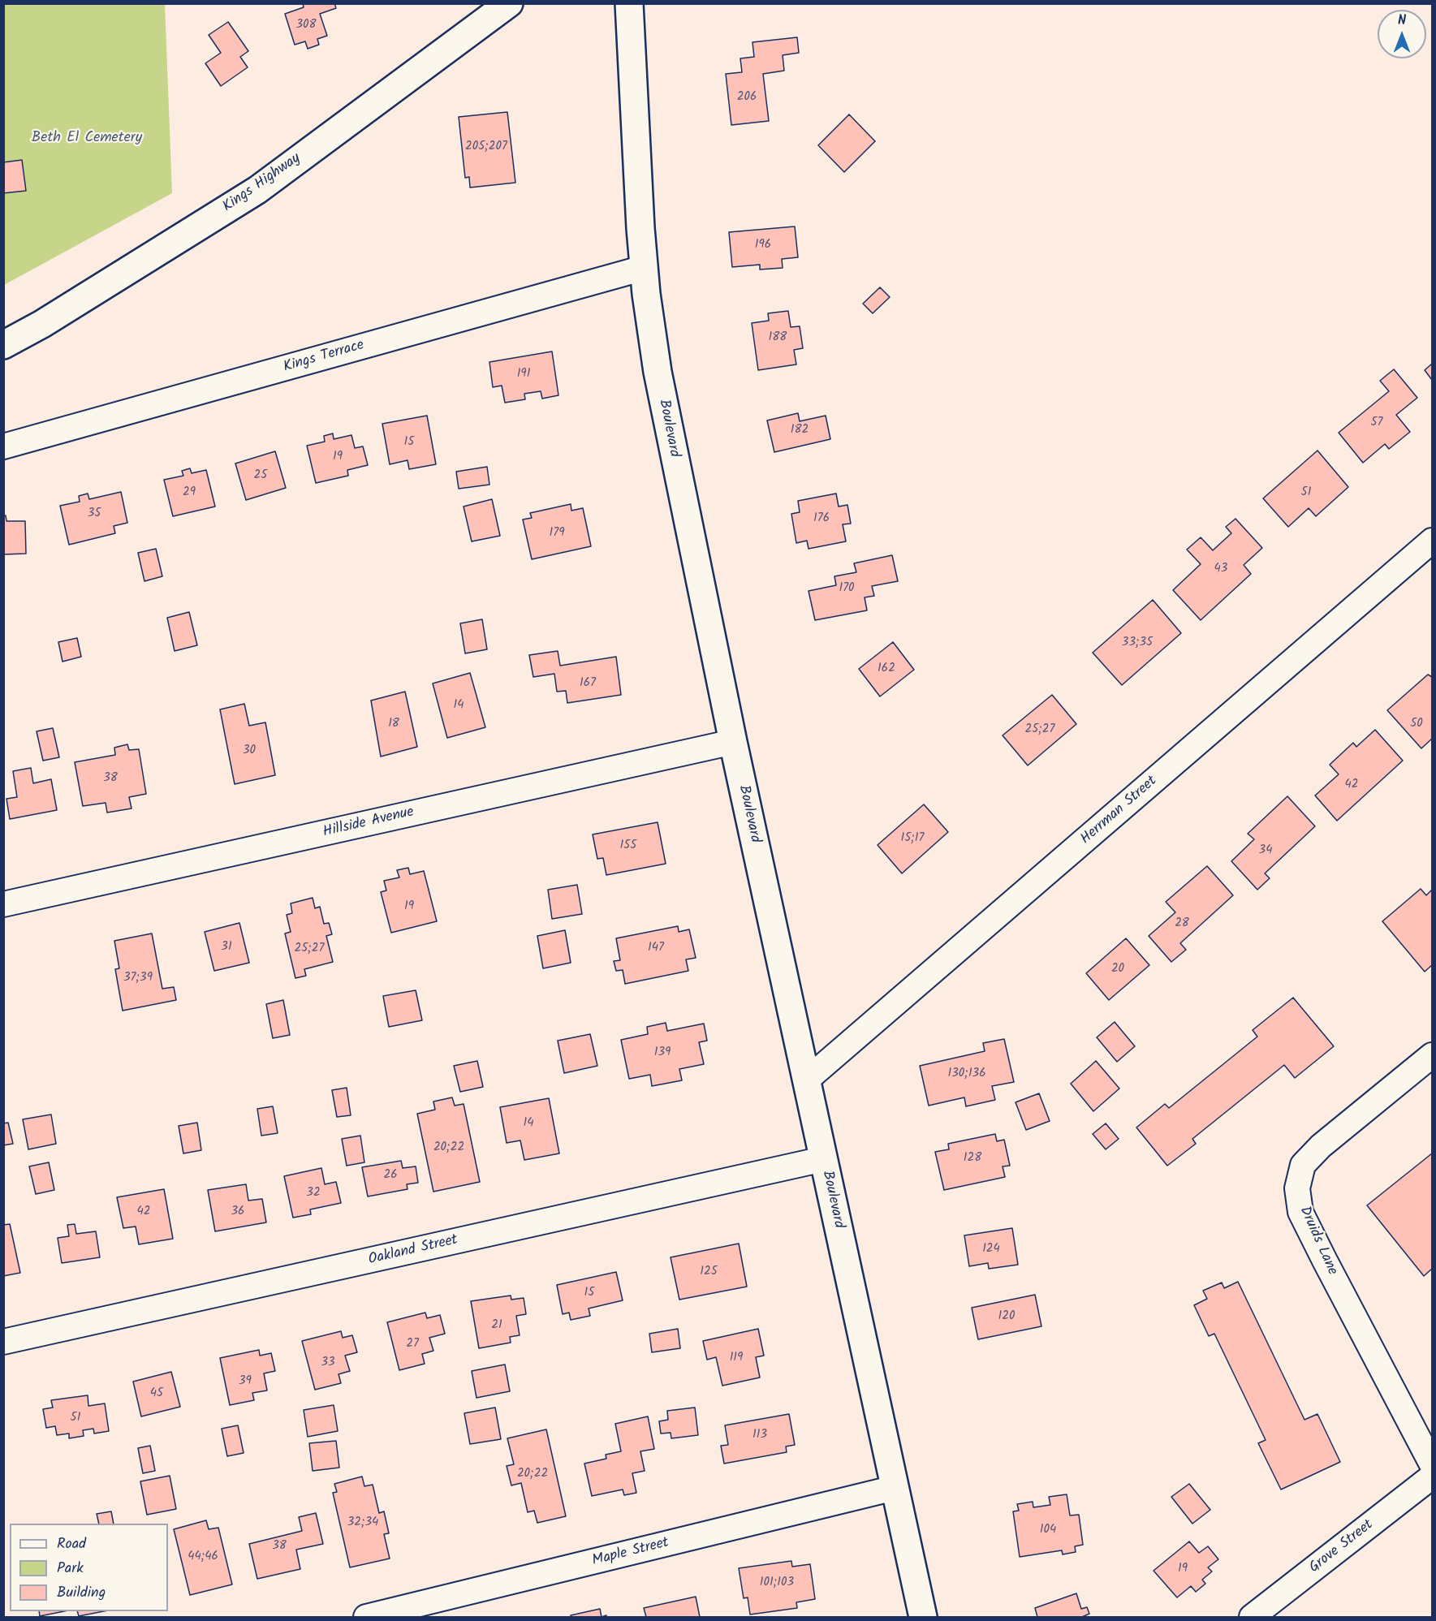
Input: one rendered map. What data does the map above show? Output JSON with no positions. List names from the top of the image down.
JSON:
{
  "streets": {
    "main road": ["Kings Highway", "Boulevard"],
    "street": [
      "Kings Terrace",
      "Herrman Street",
      "Hillside Avenue",
      "Druids Lane",
      "Oakland Street",
      "Grove Street",
      "Maple Street"
    ]
  },
  "crossings": [
    ["Kings Terrace", "Boulevard"],
    ["Boulevard", "Herrman Street"],
    ["Boulevard", "Hillside Avenue"],
    ["Boulevard", "Oakland Street"],
    ["Boulevard", "Maple Street"]
  ],
  "parks": ["Beth El Cemetery"],
  "house_numbers": [
    "308",
    "206",
    "205;207",
    "196",
    "188",
    "191",
    "57",
    "182",
    "15",
    "19",
    "25",
    "29",
    "51",
    "35",
    "176",
    "179",
    "43",
    "170",
    "33;35",
    "162",
    "167",
    "14",
    "18",
    "50",
    "25;27",
    "30",
    "38",
    "42",
    "15;17",
    "155",
    "34",
    "19",
    "28",
    "31",
    "147",
    "25;27",
    "20",
    "37;39",
    "139",
    "130;136",
    "14",
    "20;22",
    "128",
    "26",
    "32",
    "42",
    "36",
    "124",
    "125",
    "15",
    "120",
    "21",
    "27",
    "119",
    "33",
    "39",
    "45",
    "51",
    "113",
    "20;22",
    "32;34",
    "104",
    "38",
    "44;46",
    "19",
    "101;103"
  ],
  "legend": ["Road", "Park", "Building"],
  "north": "top"
}
